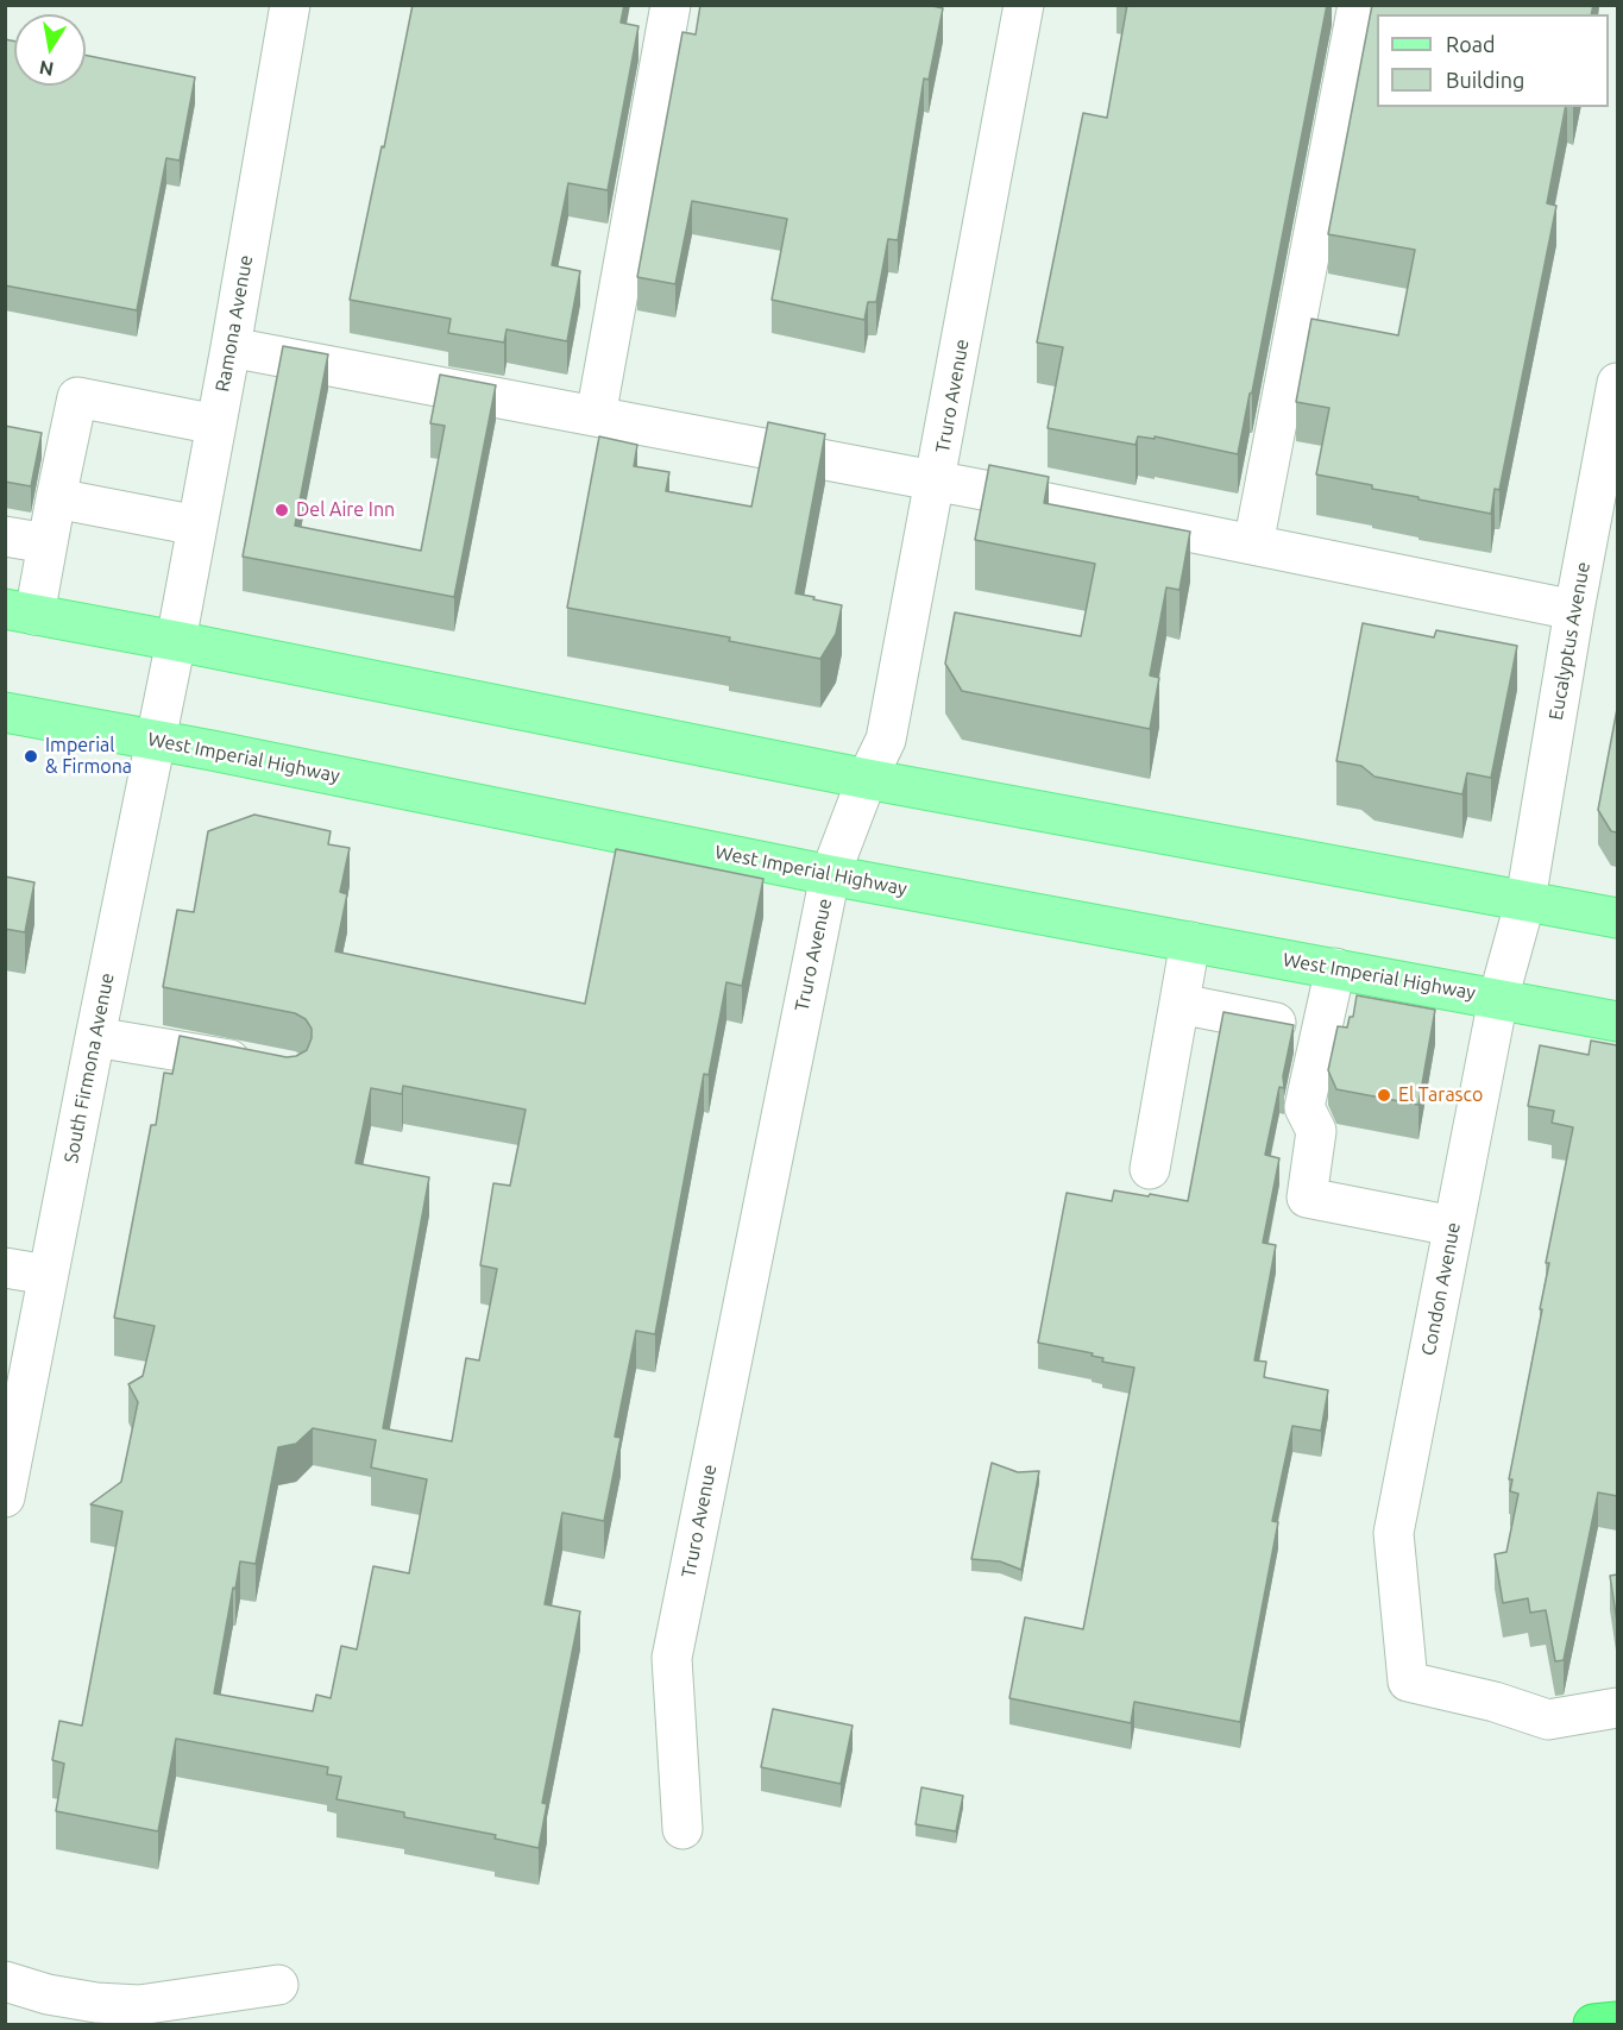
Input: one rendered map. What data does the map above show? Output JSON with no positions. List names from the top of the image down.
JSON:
{
  "streets": {
    "main road": ["West Imperial Highway"],
    "street": [
      "Ramona Avenue",
      "Truro Avenue",
      "Eucalyptus Avenue",
      "South Firmona Avenue",
      "Condon Avenue"
    ]
  },
  "crossings": [
    ["Ramona Avenue", "South Firmona Avenue"],
    ["Truro Avenue", "West Imperial Highway"],
    ["Eucalyptus Avenue", "Condon Avenue"],
    ["West Imperial Highway", "South Firmona Avenue"],
    ["West Imperial Highway", "Condon Avenue"]
  ],
  "places": ["Del Aire Inn", "Imperial & Firmona", "El Tarasco"],
  "legend": ["Road", "Building"],
  "north": "bottom"
}
